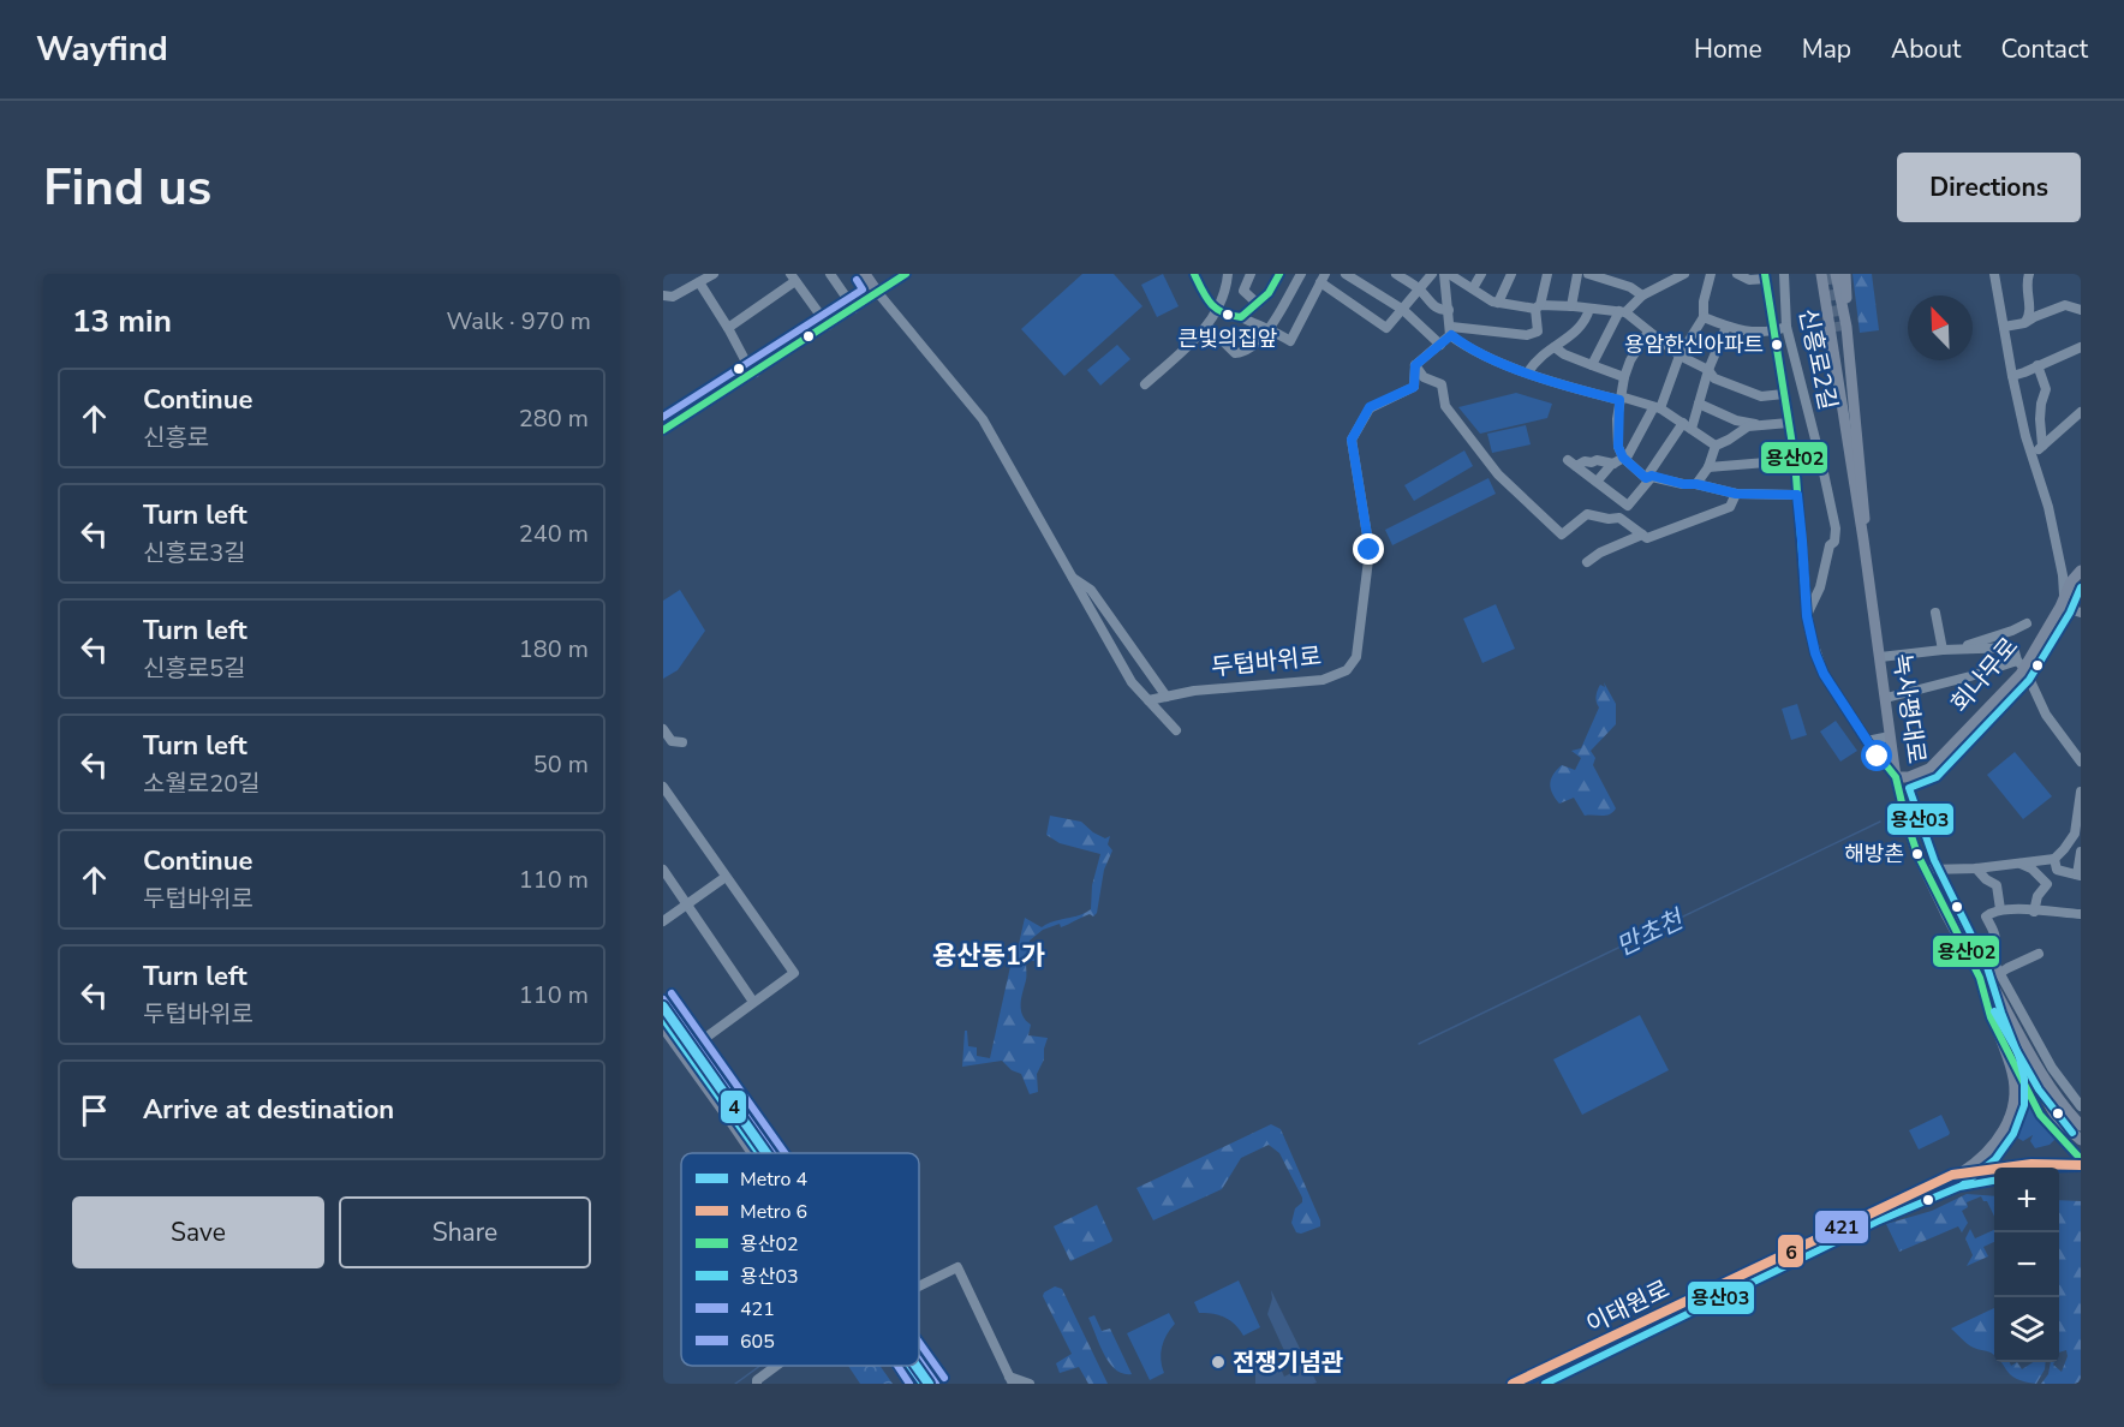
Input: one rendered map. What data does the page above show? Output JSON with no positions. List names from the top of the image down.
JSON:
{
  "streets": {
    "main road": ["회나무로", "녹사평대로", "이태원로"],
    "street": ["신흥로2길", "두텁바위로"]
  },
  "crossings": [
    ["회나무로", "녹사평대로"]
  ],
  "districts": ["용산동1가"],
  "water": ["만초천"],
  "places": [
    "큰빛의집앞",
    "용암한신아파트",
    "해방촌",
    "전쟁기념관"
  ],
  "lines": [
    "transit line 용산02",
    "transit line 605",
    "transit line 용산03",
    "transit line 421",
    "metro line 4",
    "metro line 6"
  ],
  "legend": [
    "Metro 4",
    "Metro 6",
    "용산02",
    "용산03",
    "421",
    "605"
  ],
  "north": "top left",
  "page": {
    "header": "Wayfind",
    "nav": [
      "Home",
      "Map",
      "About",
      "Contact"
    ],
    "buttons": [
      "Directions",
      ["Save", "Share"]
    ],
    "title": "Find us",
    "heading": ["13 min", "Walk · 970 m"],
    "list": [
      ["Continue", "신흥로", "280 m"],
      ["Turn left", "신흥로3길", "240 m"],
      ["Turn left", "신흥로5길", "180 m"],
      ["Turn left", "소월로20길", "50 m"],
      ["Continue", "두텁바위로", "110 m"],
      ["Turn left", "두텁바위로", "110 m"],
      "Arrive at destination"
    ],
    "map_buttons": ["+", "−"]
  }
}
